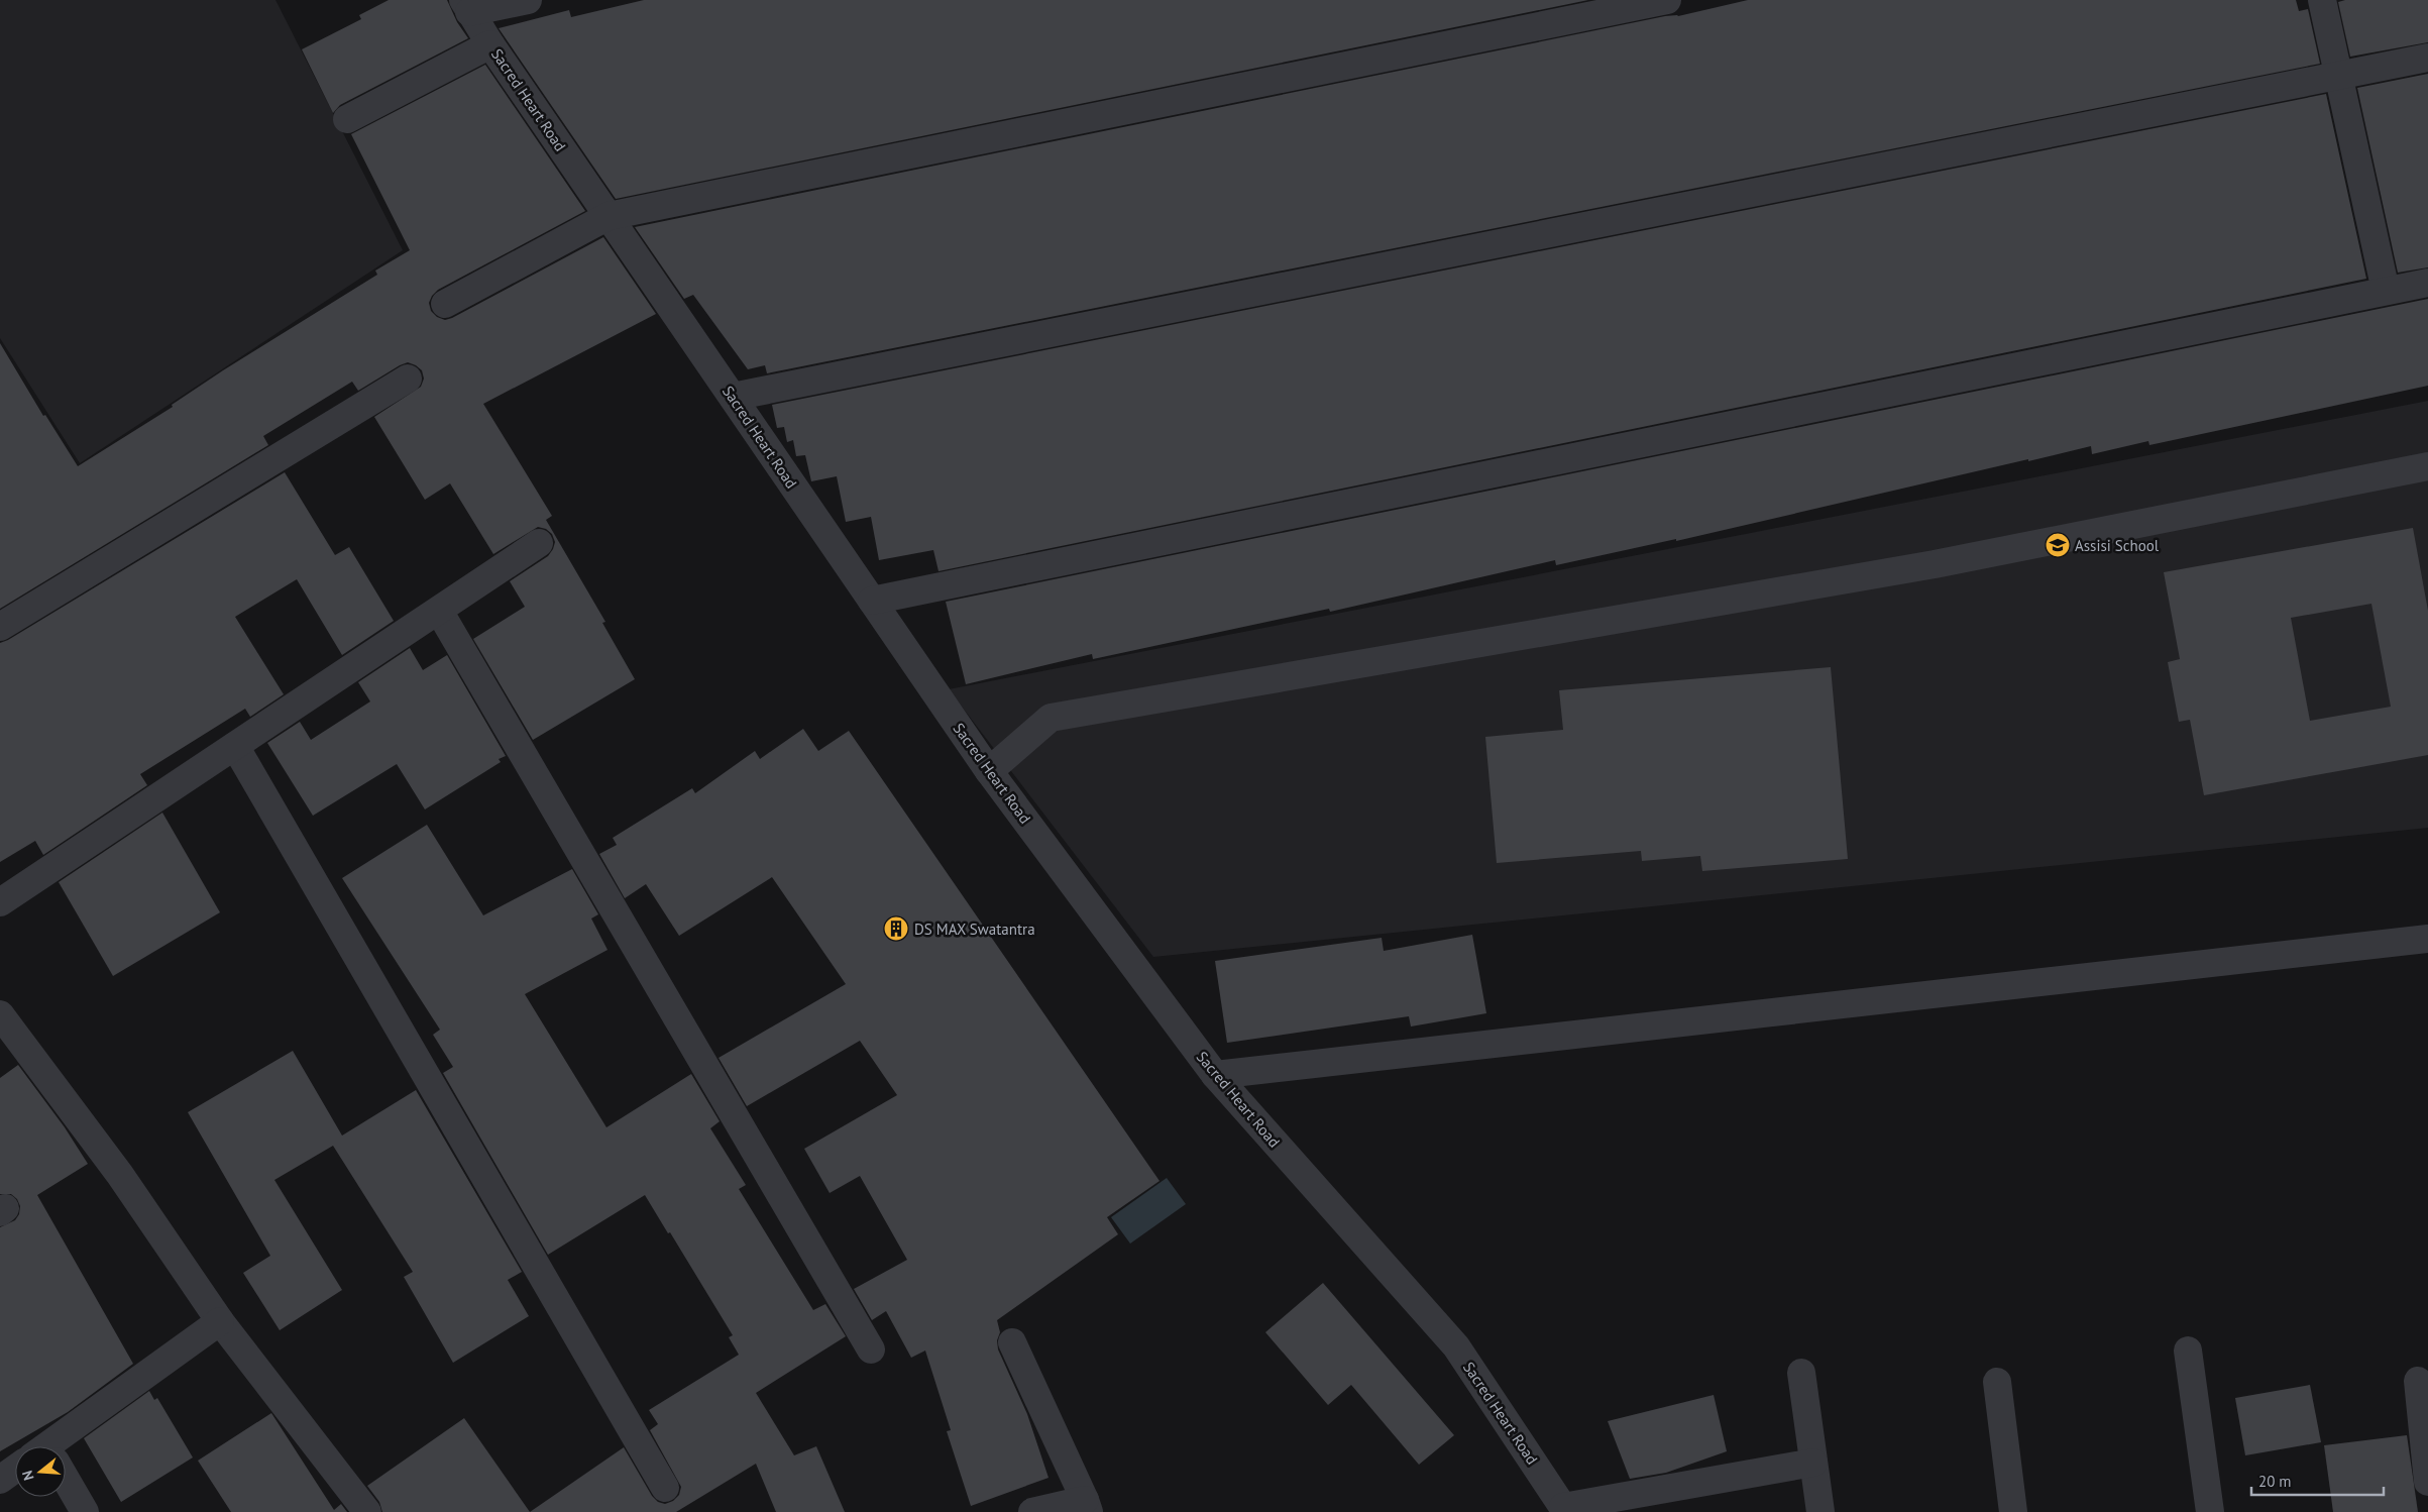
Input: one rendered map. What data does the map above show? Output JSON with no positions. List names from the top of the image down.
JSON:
{
  "streets": {
    "street": ["Sacred Heart Road"]
  },
  "places": {
    "school or university": ["Assisi School"],
    "building": ["DS MAX Swatantra"]
  },
  "scale_bar": "20 m",
  "north": "left"
}
